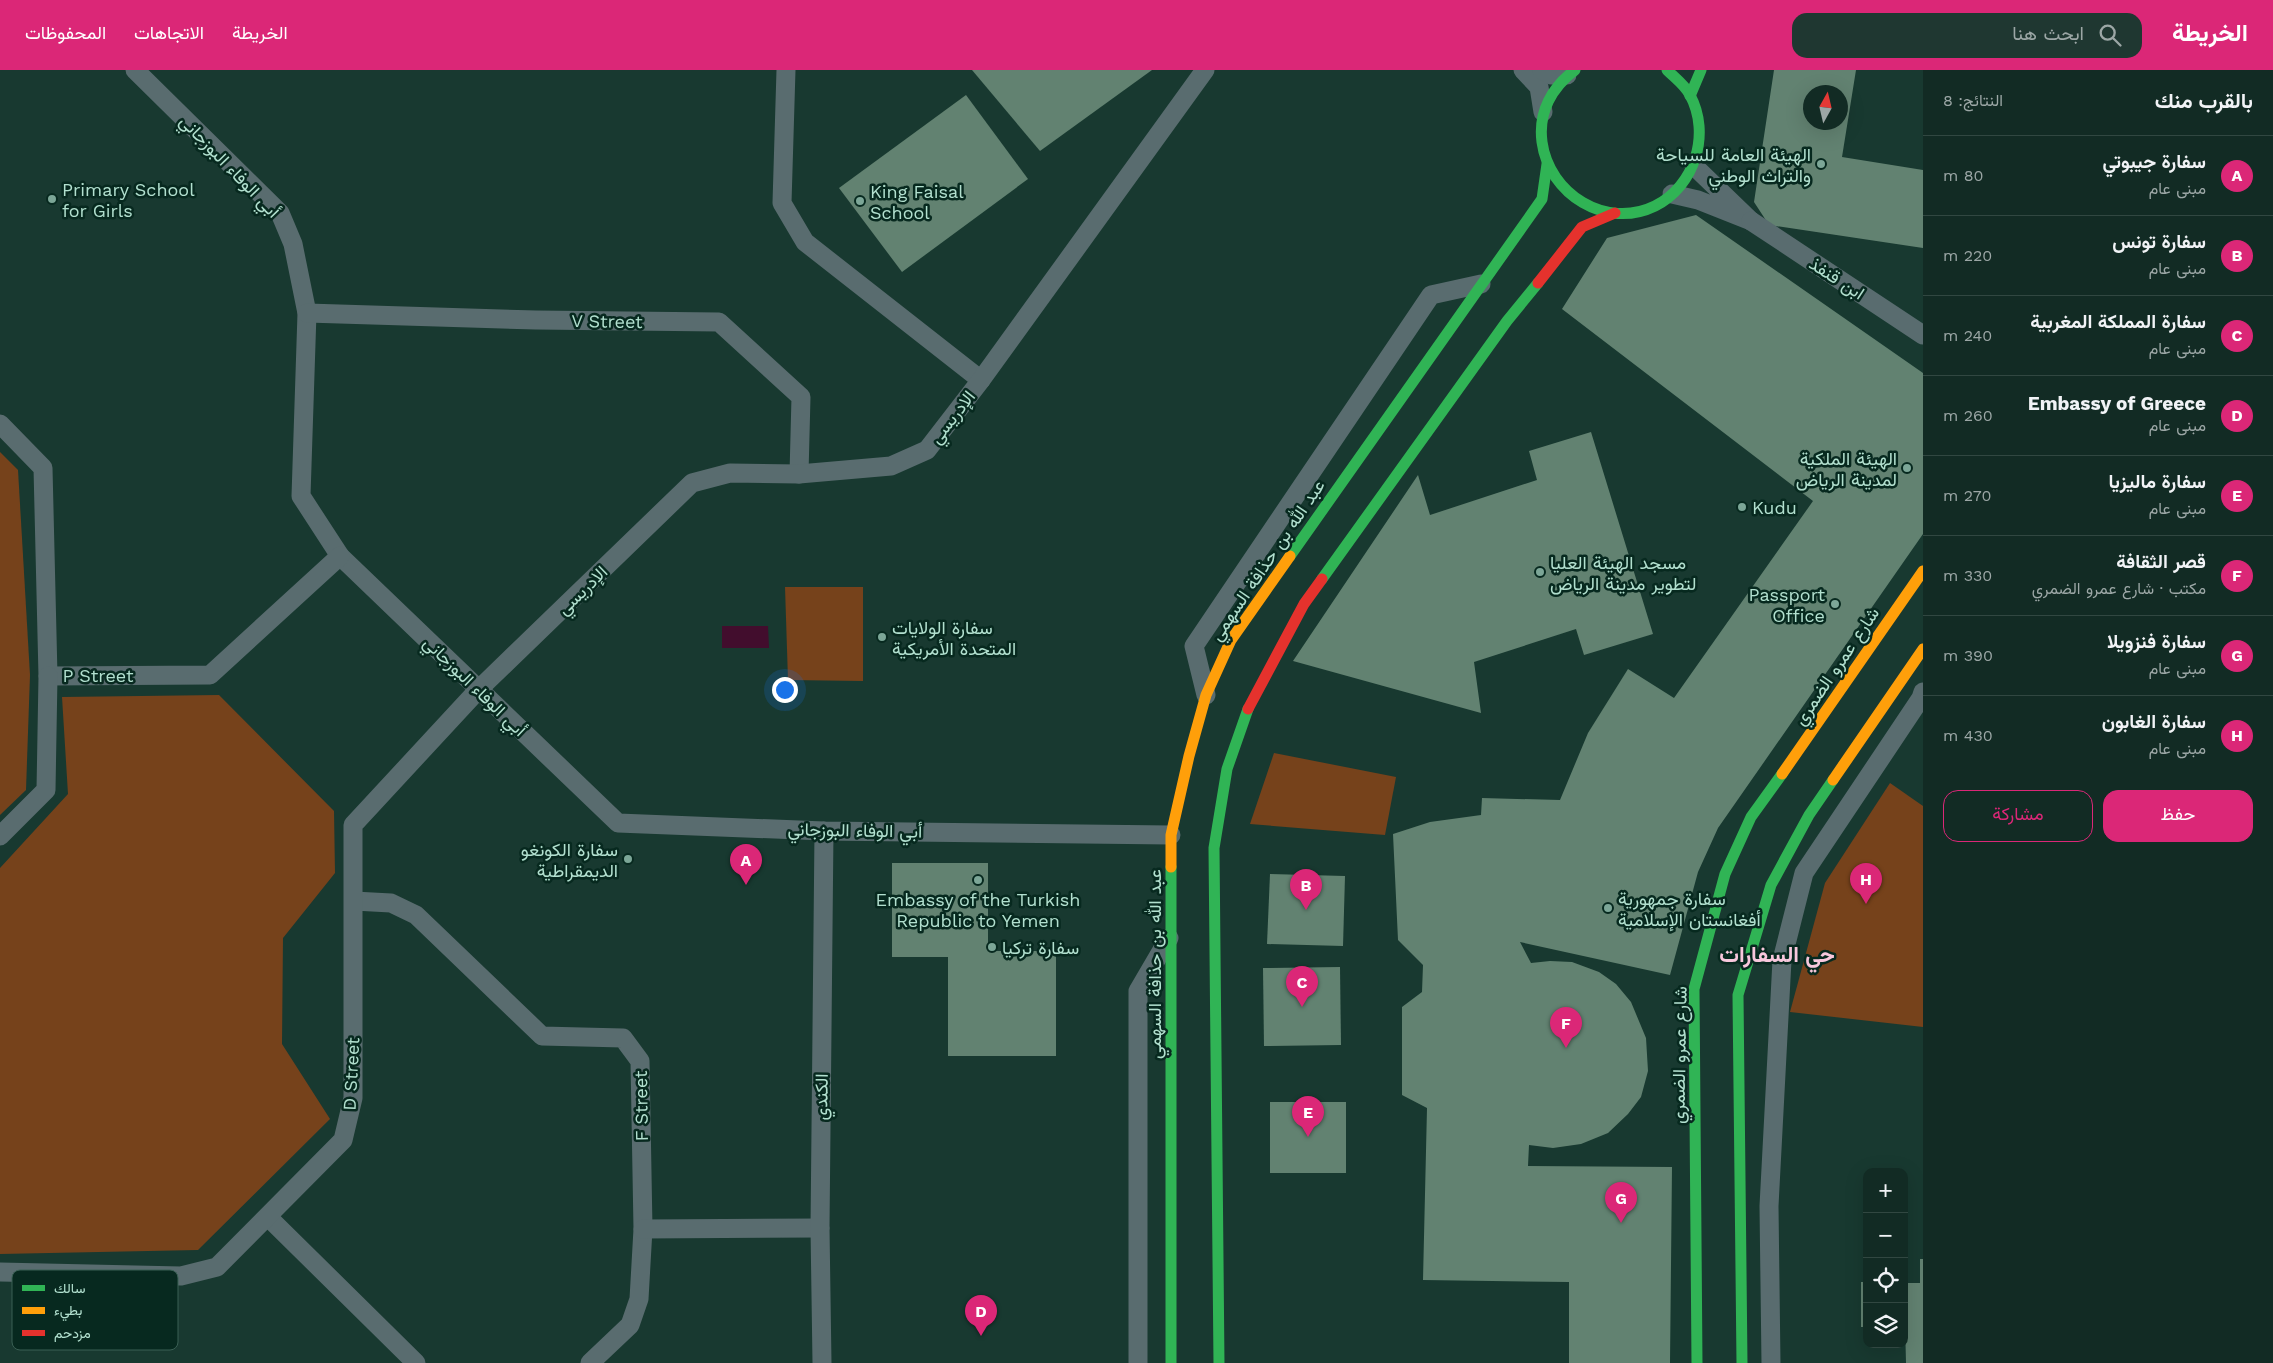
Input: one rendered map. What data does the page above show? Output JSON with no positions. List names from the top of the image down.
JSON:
{
  "streets": {
    "street": [
      "أبي الوفاء البوزجاني",
      "ابن قنفذ",
      "V Street",
      "الإدريسي",
      "عبد الله بن حذافة السهمي",
      "شارع عمرو الضمري",
      "P Street",
      "D Street",
      "الكندي",
      "F Street"
    ]
  },
  "crossings": [
    ["أبي الوفاء البوزجاني", "V Street"],
    ["أبي الوفاء البوزجاني", "الإدريسي"],
    ["أبي الوفاء البوزجاني", "عبد الله بن حذافة السهمي"],
    ["أبي الوفاء البوزجاني", "P Street"],
    ["أبي الوفاء البوزجاني", "D Street"],
    ["أبي الوفاء البوزجاني", "الكندي"],
    ["V Street", "الإدريسي"],
    ["الإدريسي", "D Street"],
    ["D Street", "F Street"]
  ],
  "districts": ["حي السفارات"],
  "places": [
    "الهيئة العامة للسياحة والتراث الوطني",
    "Primary School for Girls",
    "King Faisal School",
    "الهيئة الملكية لمدينة الرياض",
    "Kudu",
    "مسجد الهيئة العليا لتطوير مدينة الرياض",
    "Passport Office",
    "سفارة الولايات المتحدة الأمريكية",
    "سفارة الكونغو الديمقراطية",
    "Embassy of the Turkish Republic to Yemen",
    "سفارة جمهورية أفغانستان الإسلامية",
    "سفارة تركيا"
  ],
  "legend": ["سالك", "بطيء", "مزدحم"],
  "north": "top",
  "page": {
    "header": "الخريطة",
    "search": "ابحث هنا",
    "nav": ["الخريطة", "الاتجاهات", "المحفوظات"],
    "heading": ["بالقرب منك", "النتائج: 8"],
    "list": [
      {
        "mark": "A",
        "name": "سفارة جيبوتي",
        "note": "مبنى عام",
        "value": "80 m"
      },
      {
        "mark": "B",
        "name": "سفارة تونس",
        "note": "مبنى عام",
        "value": "220 m"
      },
      {
        "mark": "C",
        "name": "سفارة المملكة المغربية",
        "note": "مبنى عام",
        "value": "240 m"
      },
      {
        "mark": "D",
        "name": "Embassy of Greece",
        "note": "مبنى عام",
        "value": "260 m"
      },
      {
        "mark": "E",
        "name": "سفارة ماليزيا",
        "note": "مبنى عام",
        "value": "270 m"
      },
      {
        "mark": "F",
        "name": "قصر الثقافة",
        "note": "مكتب · شارع عمرو الضمري",
        "value": "330 m"
      },
      {
        "mark": "G",
        "name": "سفارة فنزويلا",
        "note": "مبنى عام",
        "value": "390 m"
      },
      {
        "mark": "H",
        "name": "سفارة الغابون",
        "note": "مبنى عام",
        "value": "430 m"
      }
    ],
    "buttons": ["حفظ", "مشاركة"],
    "pins": [
      "A",
      "H",
      "B",
      "C",
      "F",
      "E",
      "G",
      "D"
    ],
    "map_buttons": ["+", "−"]
  }
}
